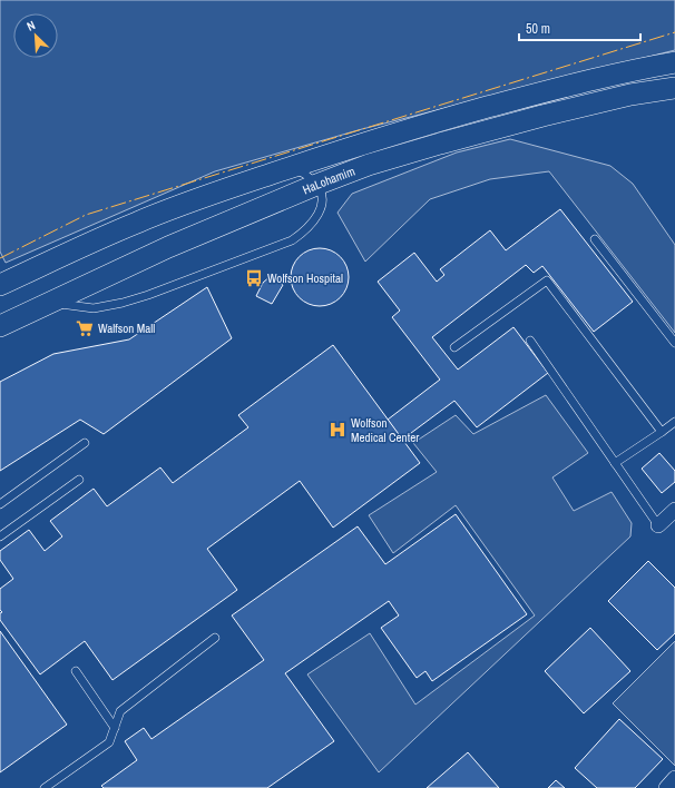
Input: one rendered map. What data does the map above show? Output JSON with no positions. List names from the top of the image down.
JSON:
{
  "streets": {
    "main road": ["HaLohamim"]
  },
  "places": {
    "bus stop": ["Wolfson Hospital"],
    "supermarket": ["Walfson Mall"],
    "hospital": ["Wolfson Medical Center"]
  },
  "scale_bar": "50 m",
  "north": "top left"
}
